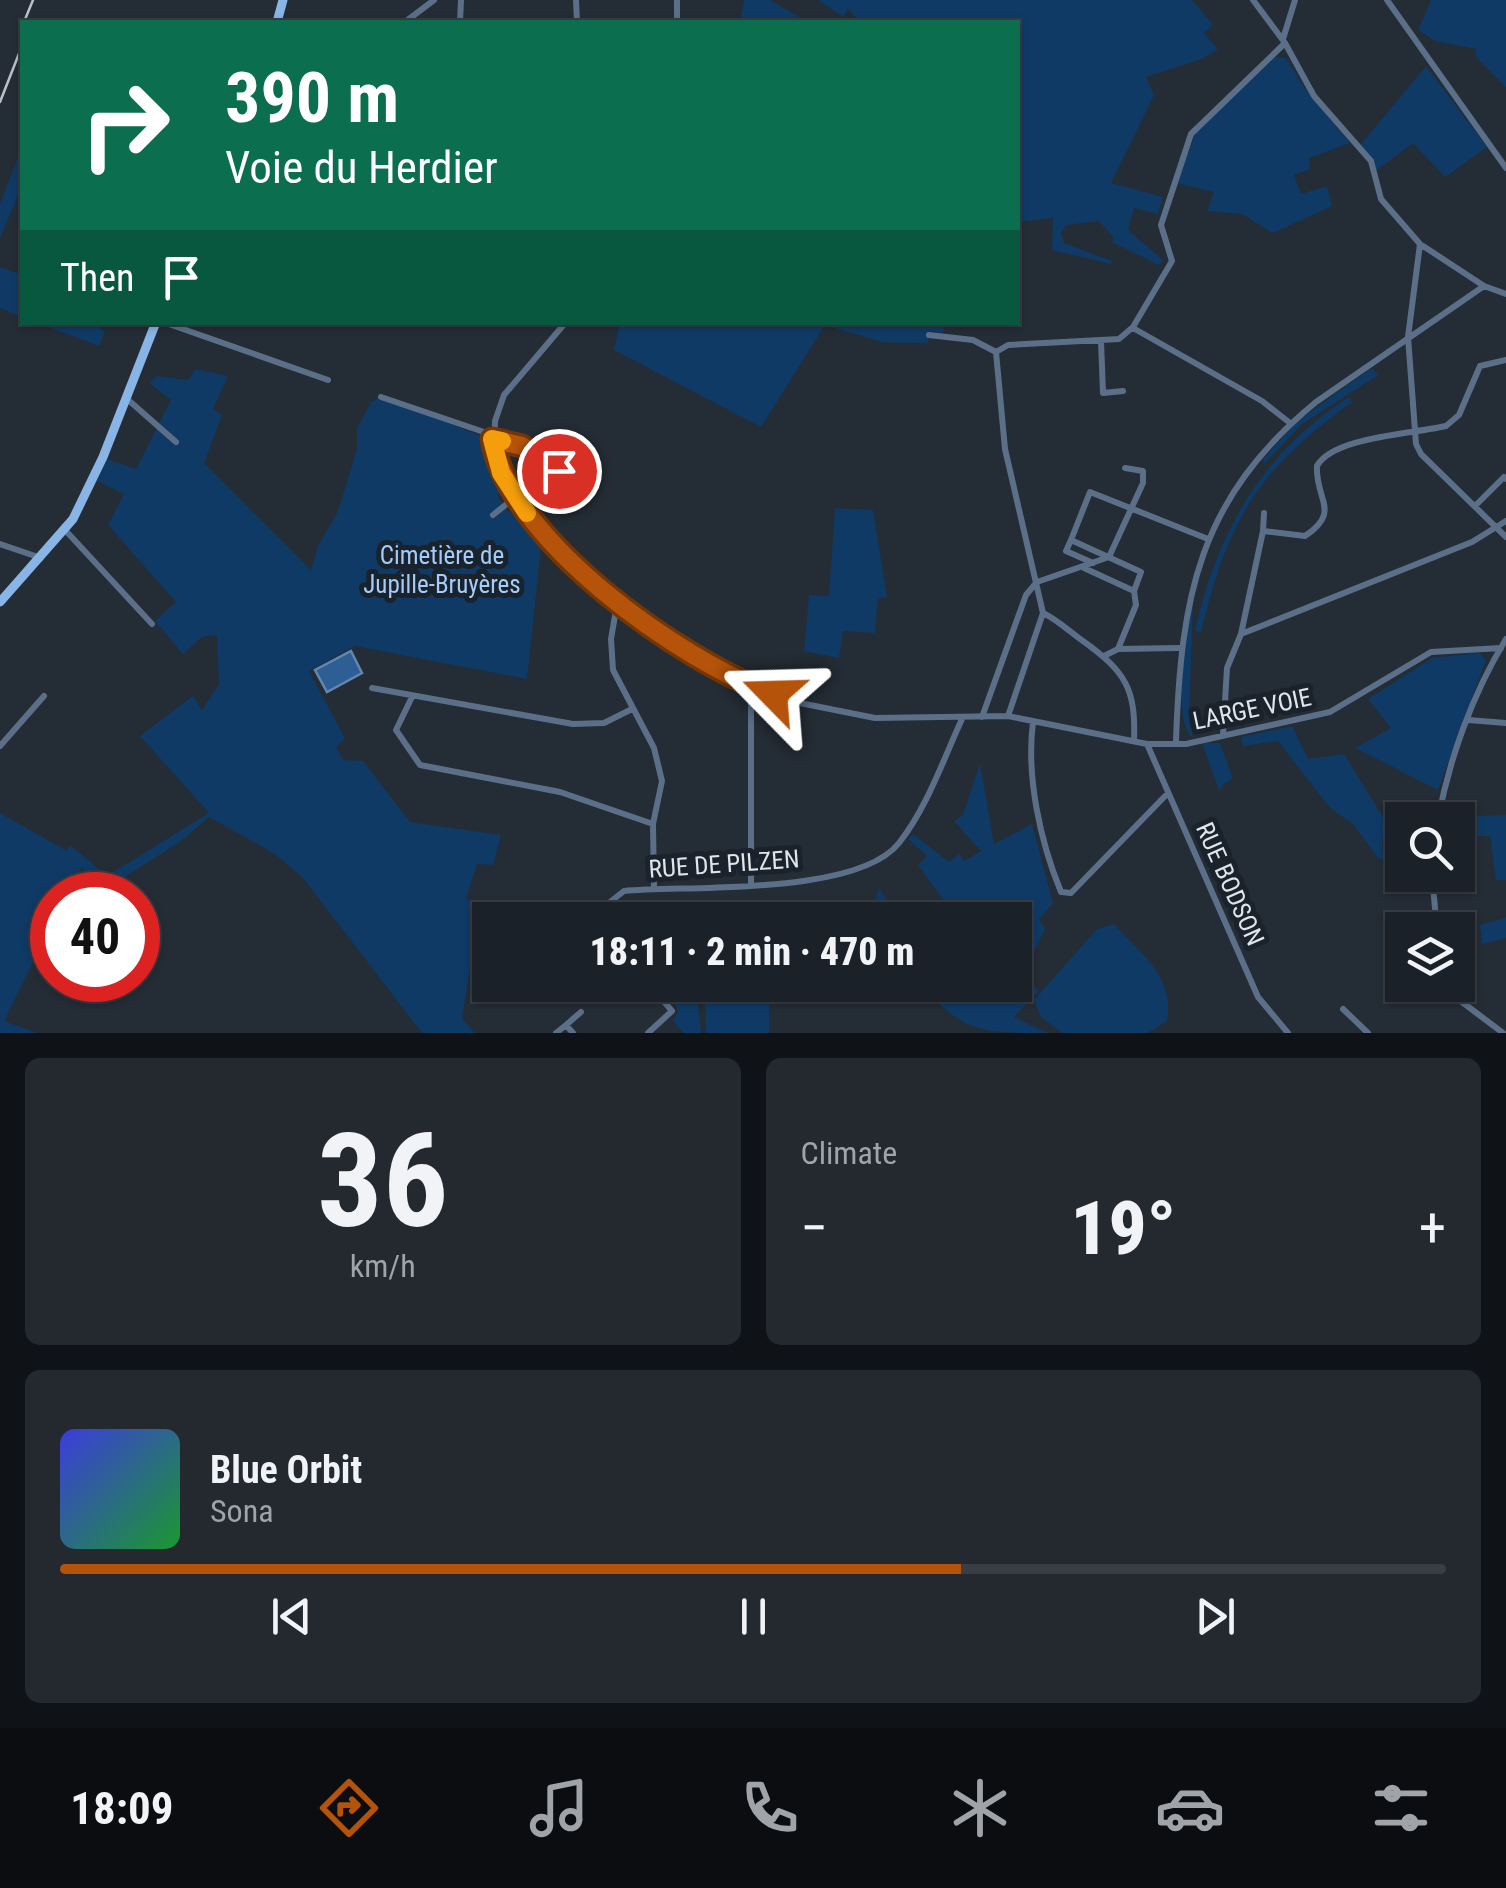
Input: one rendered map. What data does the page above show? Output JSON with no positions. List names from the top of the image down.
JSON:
{
  "streets": {
    "street": ["LARGE VOIE", "RUE DE PILZEN", "RUE BODSON"]
  },
  "crossings": [
    ["LARGE VOIE", "RUE DE PILZEN"],
    ["LARGE VOIE", "RUE BODSON"]
  ],
  "parks": ["Cimetière de Jupille-Bruyères"],
  "page": {
    "turn": ["390 m", "Voie du Herdier"],
    "then": "Then",
    "limit": "40",
    "trip": "18:11 · 2 min · 470 m",
    "tile": [
      ["36", "km/h"],
      "Climate"
    ],
    "heat": ["−", "19°", "+"],
    "song": ["Blue Orbit", "Sona"],
    "tabs": "18:09"
  }
}
